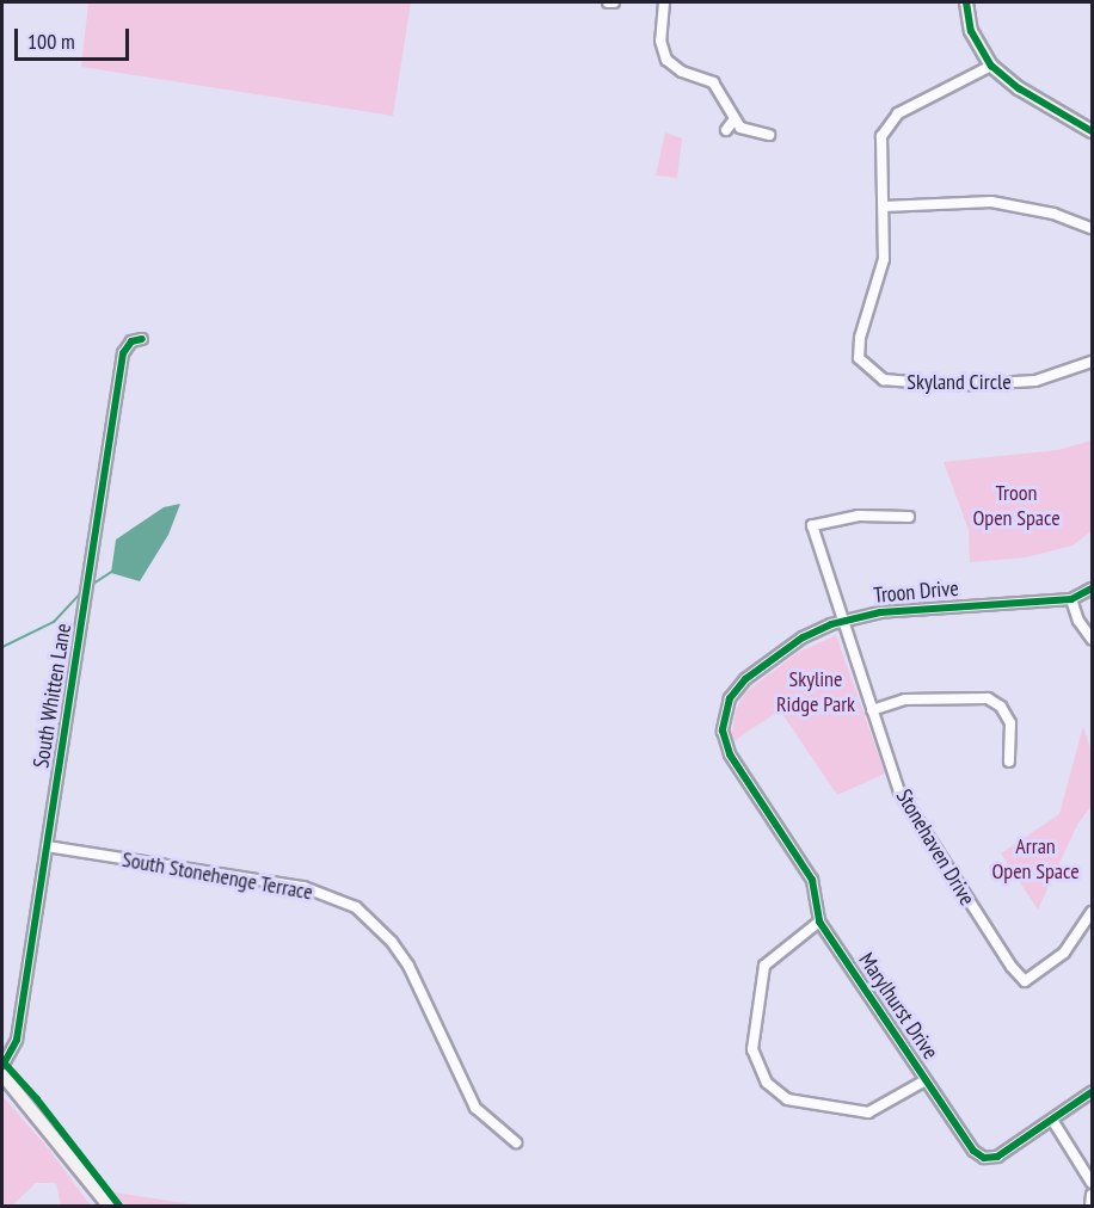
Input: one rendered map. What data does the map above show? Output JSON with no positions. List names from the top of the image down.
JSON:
{
  "streets": {
    "street": [
      "Skyland Circle",
      "Troon Drive",
      "South Whitten Lane",
      "Stonehaven Drive",
      "South Stonehenge Terrace",
      "Marylhurst Drive"
    ]
  },
  "crossings": [
    ["Troon Drive", "Stonehaven Drive"],
    ["Troon Drive", "Marylhurst Drive"],
    ["South Whitten Lane", "South Stonehenge Terrace"]
  ],
  "parks": ["Troon Open Space", "Skyline Ridge Park", "Arran Open Space"],
  "scale_bar": "100 m"
}
